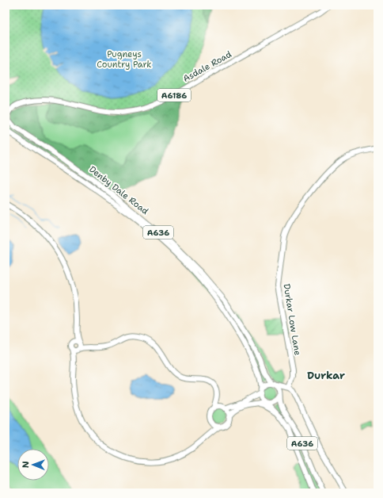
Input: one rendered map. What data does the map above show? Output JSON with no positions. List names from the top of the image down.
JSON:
{
  "streets": {
    "main road": [
      "Asdale Road",
      "A6186",
      "Denby Dale Road",
      "A636",
      "Durkar Low Lane"
    ]
  },
  "crossings": [
    ["Denby Dale Road", "A636"]
  ],
  "districts": ["Durkar"],
  "parks": ["Pugneys Country Park"],
  "north": "left"
}
